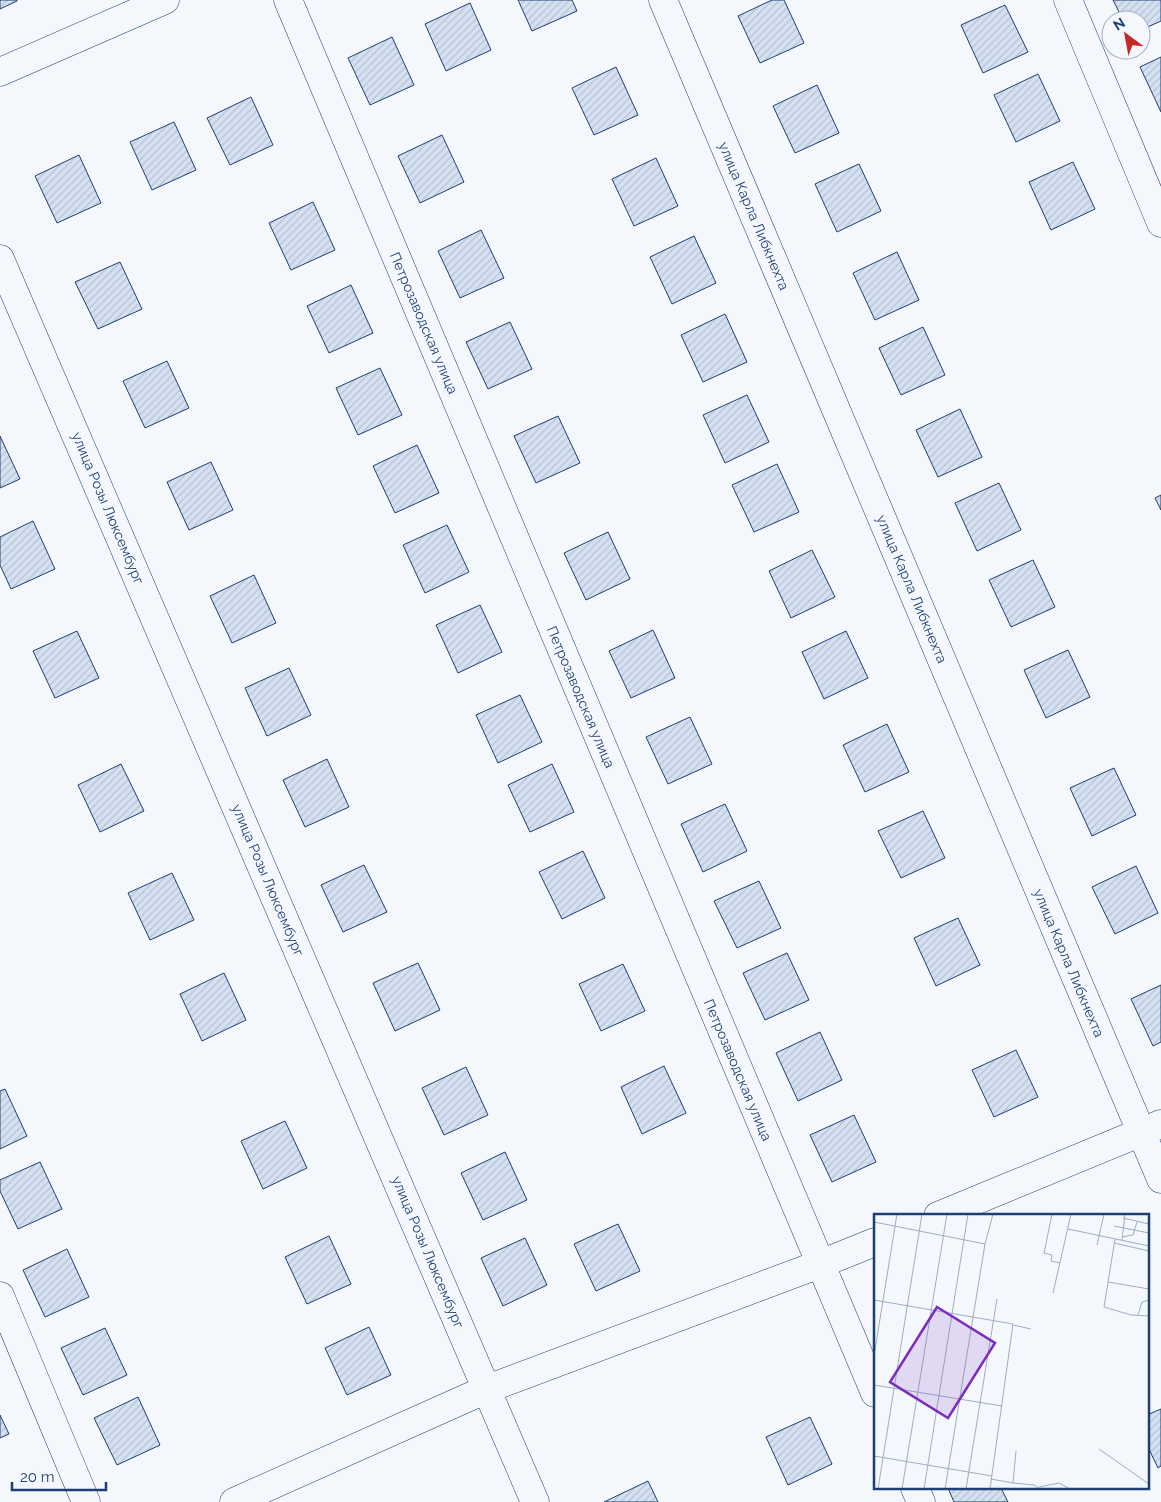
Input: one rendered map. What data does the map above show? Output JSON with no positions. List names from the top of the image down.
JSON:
{
  "streets": {
    "street": ["улица Карла Либкнехта", "Петрозаводская улица", "улица Розы Люксембург"]
  },
  "scale_bar": "20 m",
  "north": "top left"
}
